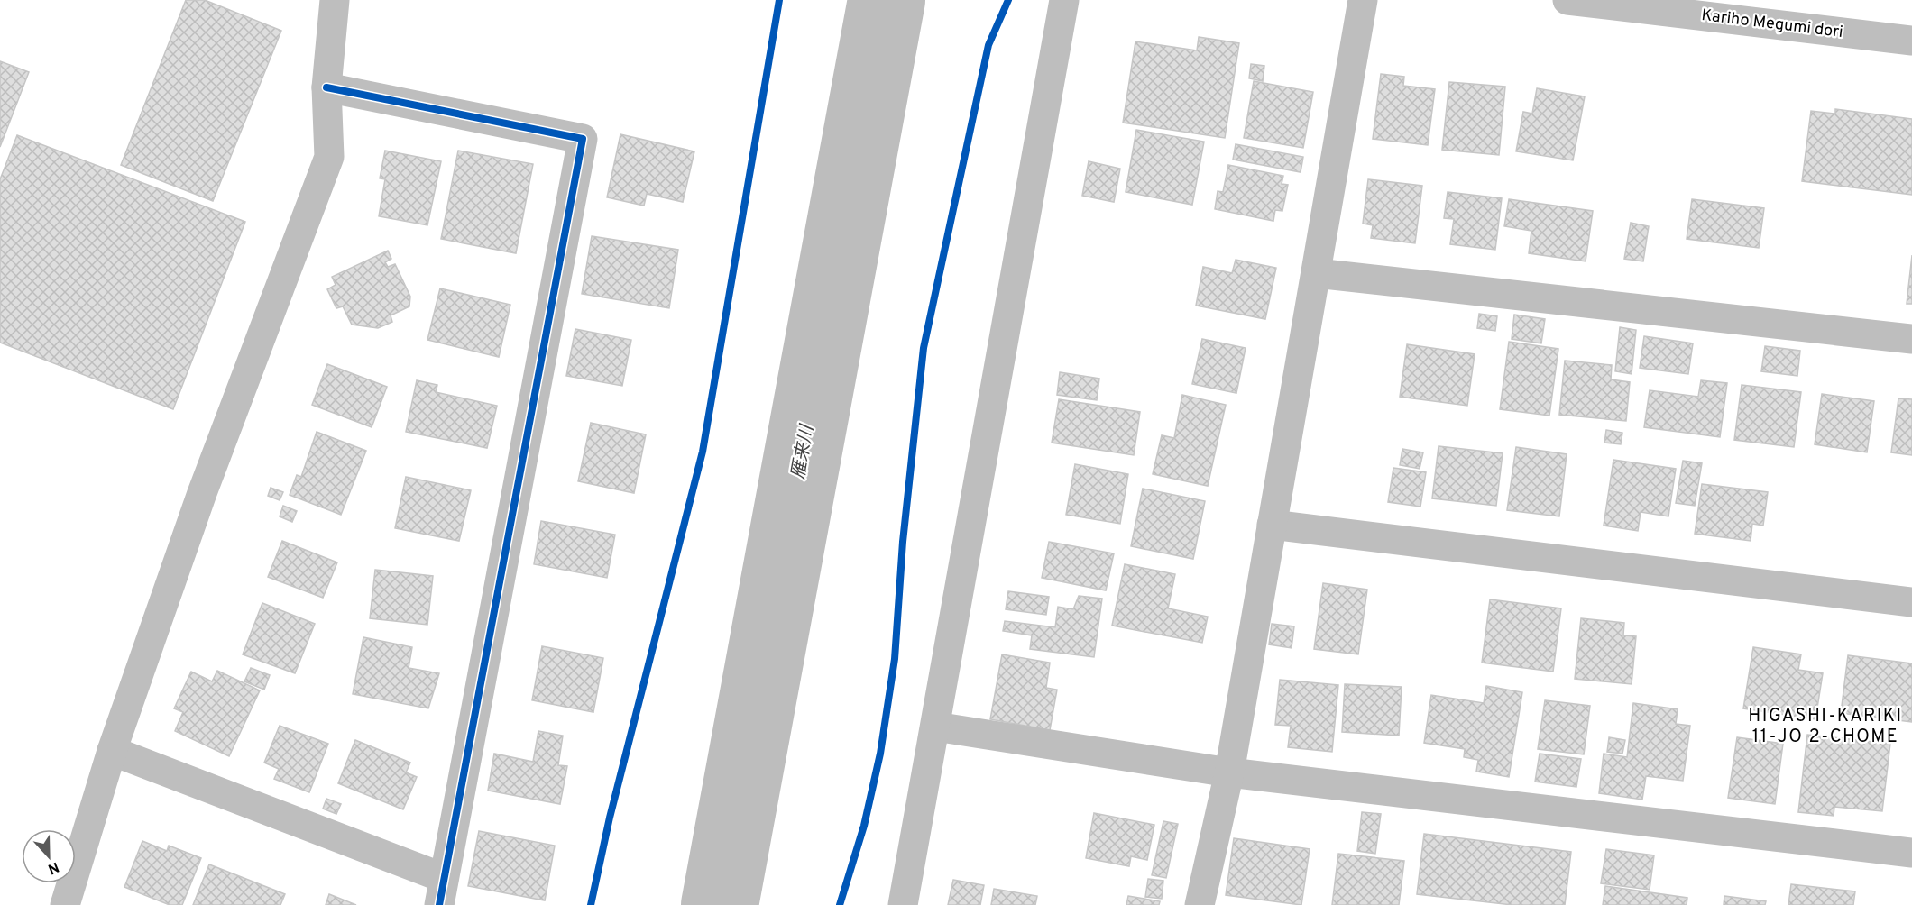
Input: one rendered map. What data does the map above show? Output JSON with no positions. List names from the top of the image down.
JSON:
{
  "streets": {
    "street": ["Kariho Megumi dori"]
  },
  "districts": ["HIGASHI-KARIKI 11-JO 2-CHOME"],
  "water": ["雁来川"],
  "north": "bottom"
}
